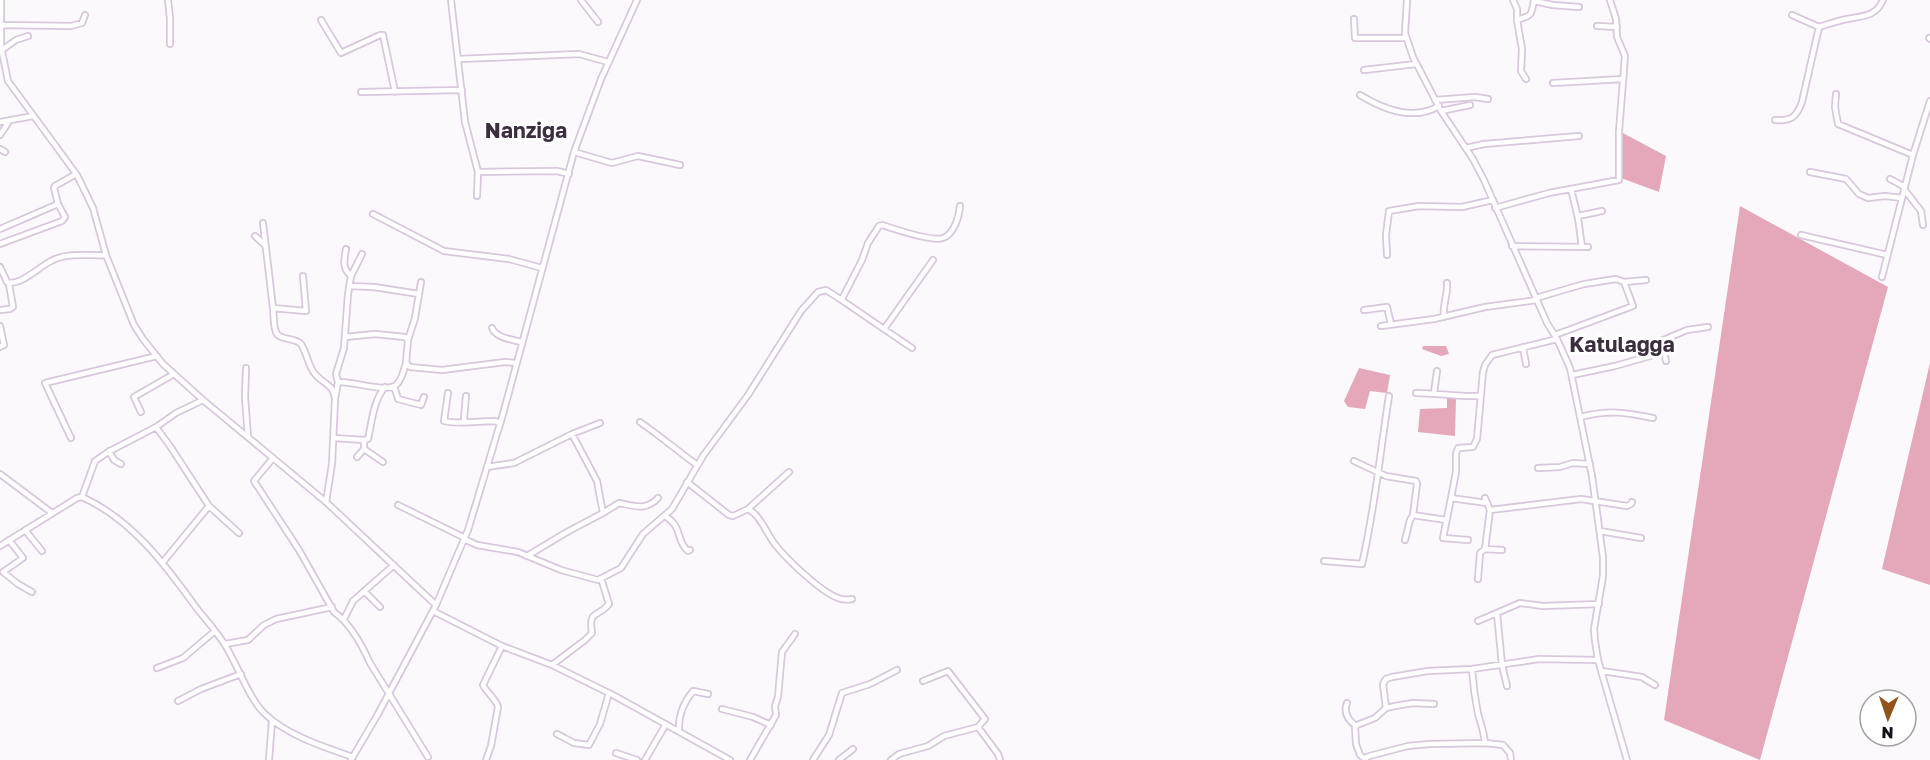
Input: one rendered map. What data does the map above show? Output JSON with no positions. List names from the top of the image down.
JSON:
{
  "districts": ["Nanziga", "Katulagga"],
  "north": "bottom"
}
